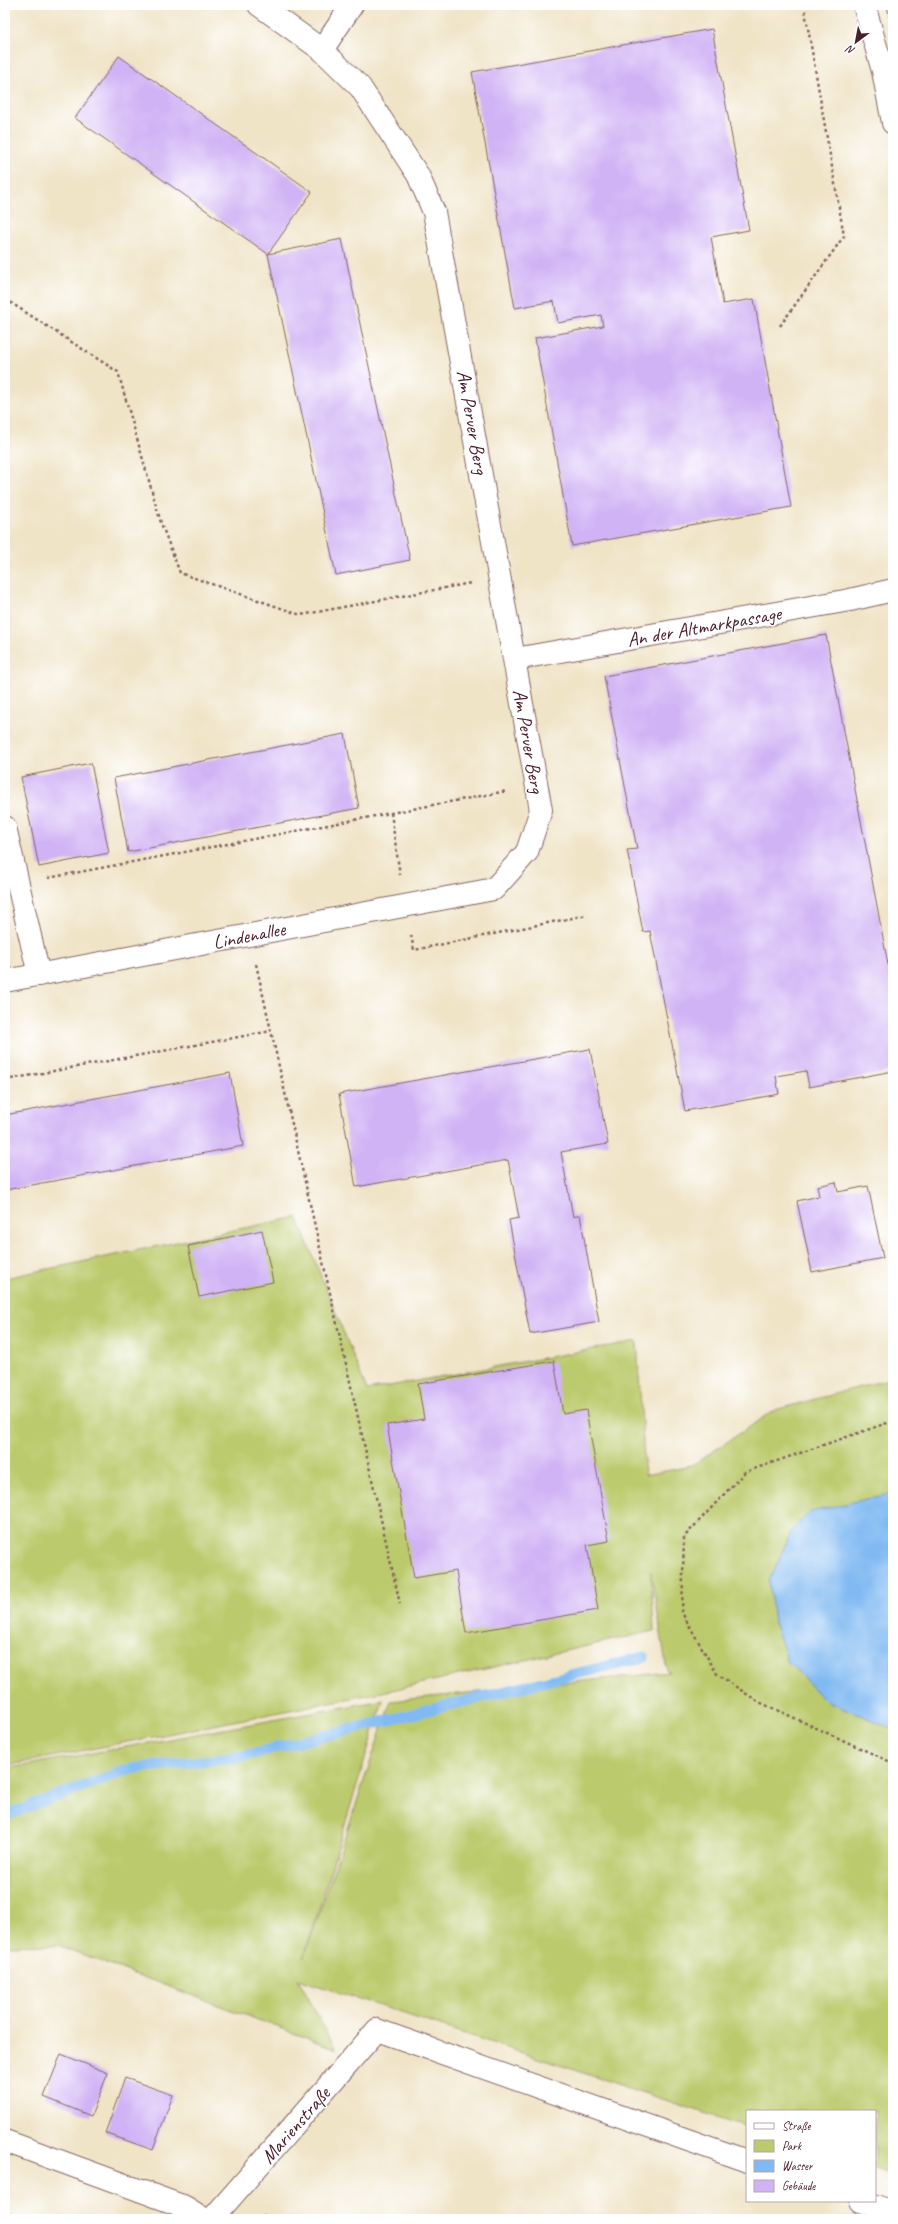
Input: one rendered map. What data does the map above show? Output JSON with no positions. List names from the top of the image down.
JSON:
{
  "streets": {
    "street": [
      "Am Perver Berg",
      "An der Altmarkpassage",
      "Lindenallee",
      "Marienstraße"
    ]
  },
  "crossings": [
    ["Am Perver Berg", "An der Altmarkpassage"],
    ["Am Perver Berg", "Lindenallee"]
  ],
  "legend": [
    "Straße",
    "Park",
    "Wasser",
    "Gebäude"
  ],
  "north": "bottom left"
}
